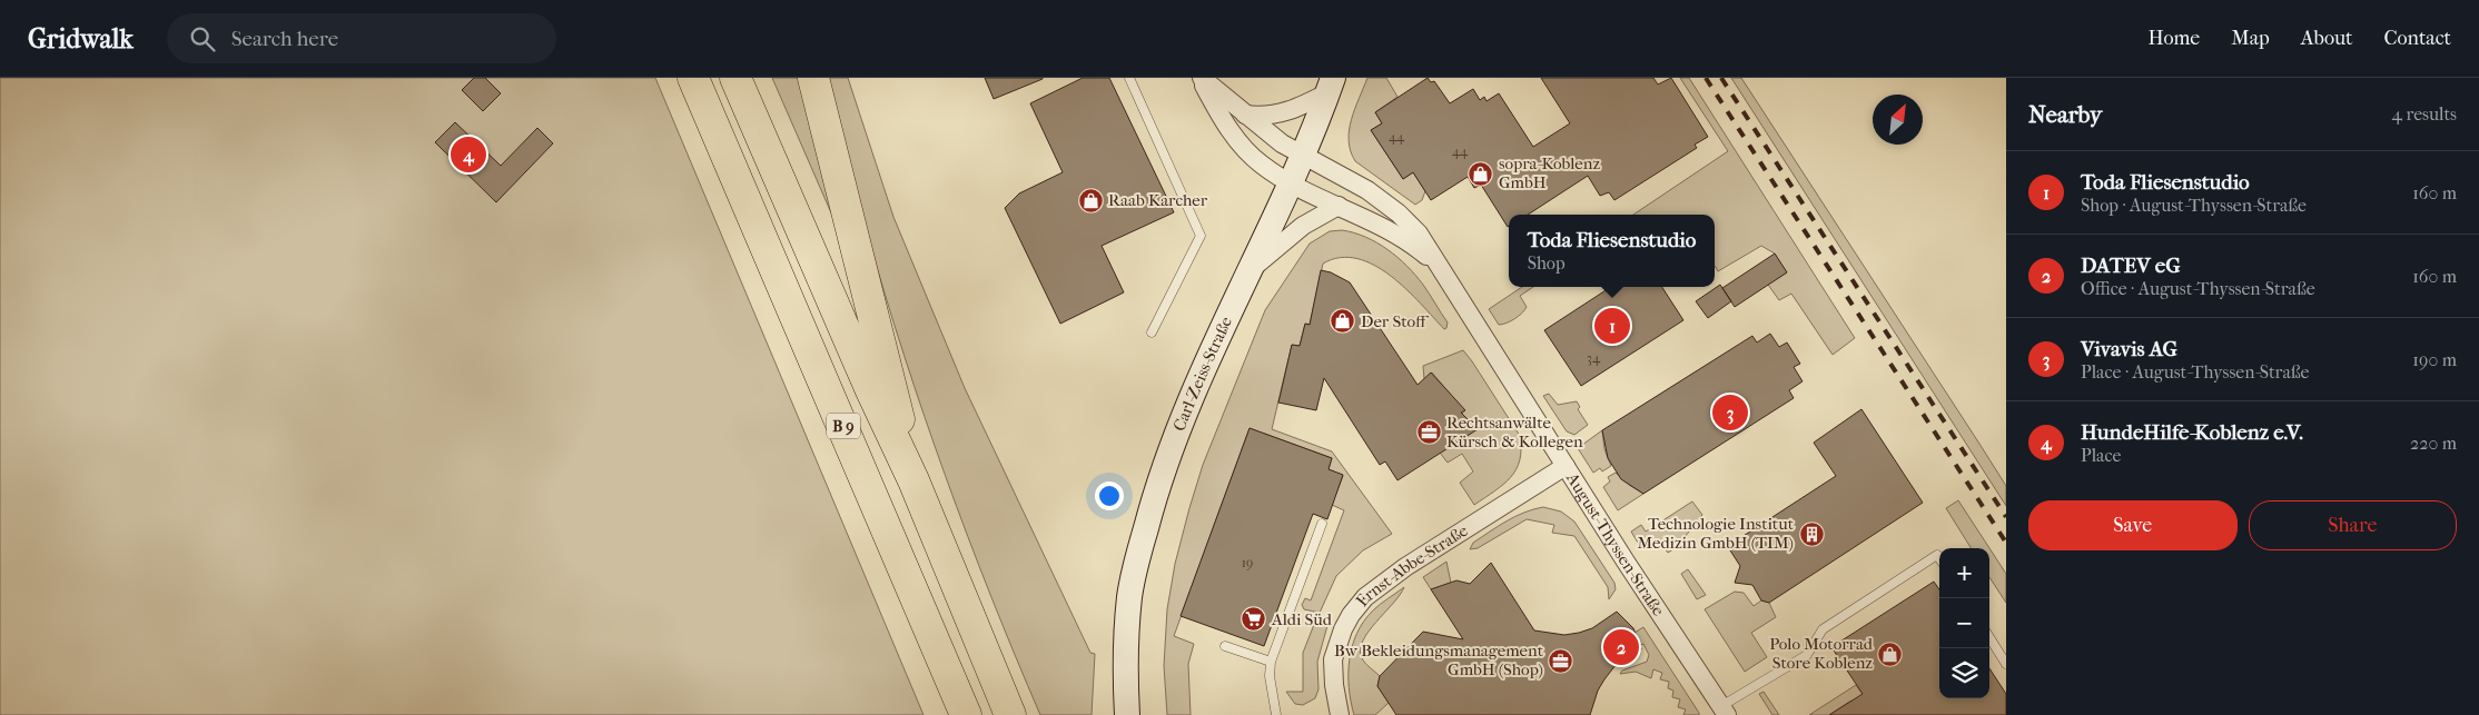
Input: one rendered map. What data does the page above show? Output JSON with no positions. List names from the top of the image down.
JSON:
{
  "streets": {
    "highway": ["B 9"],
    "main road": ["Carl-Zeiss-Straße"],
    "street": ["August-Thyssen-Straße", "Ernst-Abbe-Straße"]
  },
  "crossings": [
    ["Carl-Zeiss-Straße", "August-Thyssen-Straße"],
    ["August-Thyssen-Straße", "Ernst-Abbe-Straße"]
  ],
  "places": {
    "shop": [
      "sopra-Koblenz GmbH",
      "Raab Karcher",
      "Der Stoff",
      "Polo Motorrad Store Koblenz"
    ],
    "office": ["Rechtsanwälte Kürsch & Kollegen", "Bw Bekleidungsmanagement GmbH (Shop)"],
    "building": ["Technologie Institut Medizin GmbH (TIM)"],
    "supermarket": ["Aldi Süd"]
  },
  "house_numbers": [
    "44",
    "44",
    "34",
    "19"
  ],
  "north": "top right",
  "page": {
    "header": "Gridwalk",
    "search": "Search here",
    "nav": [
      "Home",
      "Map",
      "About",
      "Contact"
    ],
    "heading": ["Nearby", "4 results"],
    "pins": [
      "4",
      "1",
      "3",
      "2"
    ],
    "list": [
      {
        "mark": "1",
        "name": "Toda Fliesenstudio",
        "note": "Shop · August-Thyssen-Straße",
        "value": "160 m"
      },
      {
        "mark": "2",
        "name": "DATEV eG",
        "note": "Office · August-Thyssen-Straße",
        "value": "160 m"
      },
      {
        "mark": "3",
        "name": "Vivavis AG",
        "note": "Place · August-Thyssen-Straße",
        "value": "190 m"
      },
      {
        "mark": "4",
        "name": "HundeHilfe-Koblenz e.V.",
        "note": "Place",
        "value": "220 m"
      }
    ],
    "popup": ["Toda Fliesenstudio", "Shop"],
    "buttons": ["Save", "Share"],
    "map_buttons": ["+", "−"]
  }
}
